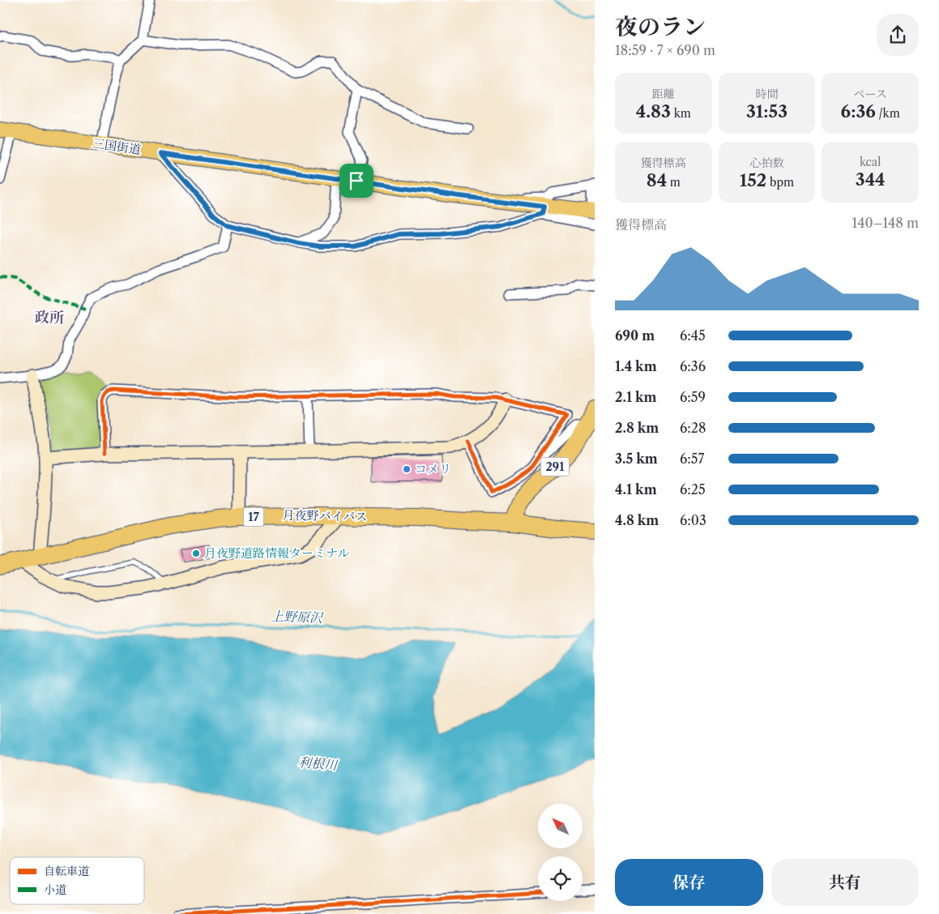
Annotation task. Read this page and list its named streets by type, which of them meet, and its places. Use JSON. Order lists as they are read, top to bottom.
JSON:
{
  "streets": {
    "highway": ["291", "月夜野バイパス", "17"],
    "main road": ["三国街道"]
  },
  "crossings": [
    ["291", "月夜野バイパス"],
    ["291", "17"],
    ["月夜野バイパス", "17"]
  ],
  "districts": ["政所"],
  "water": ["上野原沢", "利根川"],
  "places": ["コメリ", "月夜野道路情報ターミナル"],
  "legend": ["自転車道", "小道"],
  "north": "top left",
  "page": {
    "heading": ["夜のラン", "18:59 · 7 × 690 m"],
    "stats": [
      ["距離", "4.83 km"],
      ["時間", "31:53"],
      ["ペース", "6:36 /km"],
      ["獲得標高", "84 m"],
      ["心拍数", "152 bpm"],
      ["kcal", "344"]
    ],
    "chart": ["獲得標高", "140–148 m"],
    "list": [
      {
        "name": "690 m",
        "note": "6:45"
      },
      {
        "name": "1.4 km",
        "note": "6:36"
      },
      {
        "name": "2.1 km",
        "note": "6:59"
      },
      {
        "name": "2.8 km",
        "note": "6:28"
      },
      {
        "name": "3.5 km",
        "note": "6:57"
      },
      {
        "name": "4.1 km",
        "note": "6:25"
      },
      {
        "name": "4.8 km",
        "note": "6:03"
      }
    ],
    "buttons": ["保存", "共有"]
  }
}
